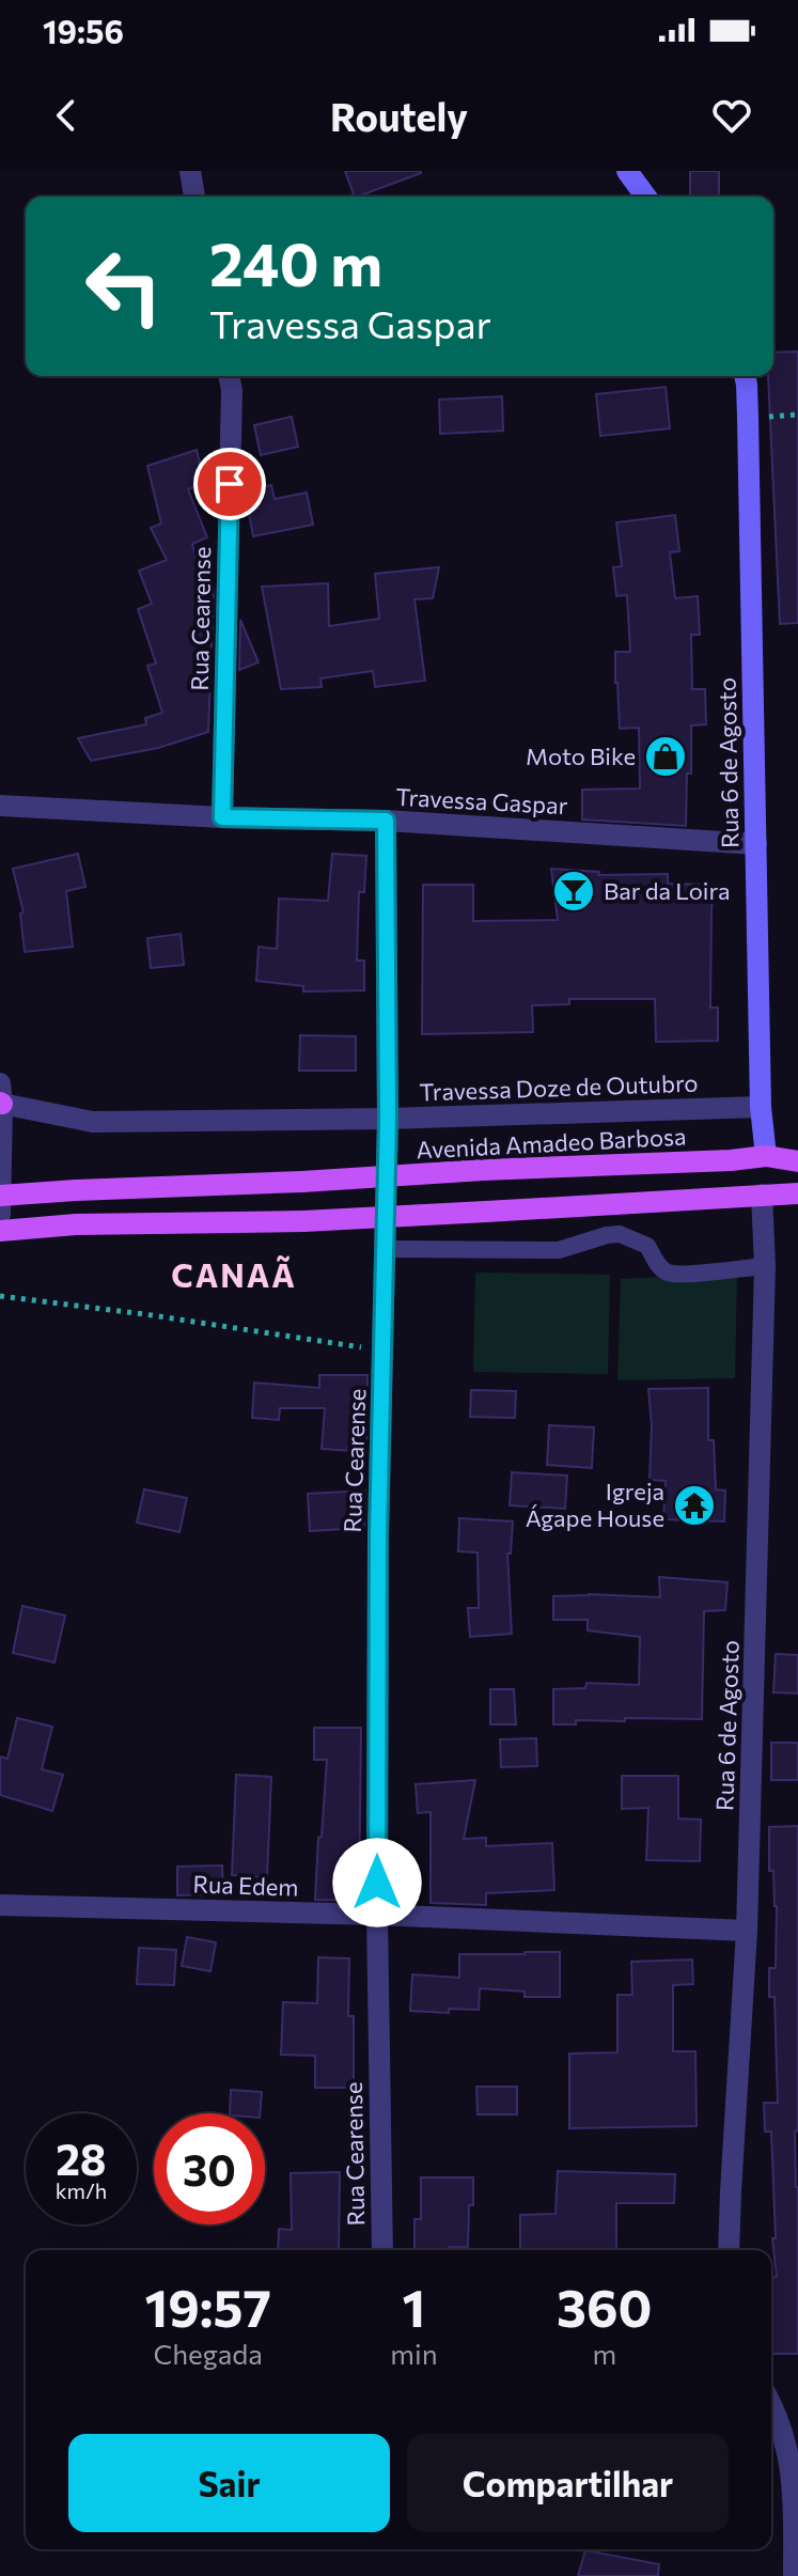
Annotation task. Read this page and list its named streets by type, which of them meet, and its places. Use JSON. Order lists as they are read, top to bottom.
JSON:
{
  "streets": {
    "main road": ["Avenida Amadeo Barbosa"],
    "street": [
      "Rua Cearense",
      "Rua 6 de Agosto",
      "Travessa Gaspar",
      "Travessa Doze de Outubro",
      "Rua Edem"
    ]
  },
  "crossings": [
    ["Rua Cearense", "Travessa Gaspar"],
    ["Rua Cearense", "Travessa Doze de Outubro"],
    ["Rua Cearense", "Rua Edem"],
    ["Rua 6 de Agosto", "Travessa Gaspar"],
    ["Rua 6 de Agosto", "Travessa Doze de Outubro"],
    ["Rua 6 de Agosto", "Avenida Amadeo Barbosa"],
    ["Rua 6 de Agosto", "Rua Edem"]
  ],
  "districts": ["CANAÃ"],
  "places": {
    "shop": ["Moto Bike"],
    "bar": ["Bar da Loira"],
    "temple": ["Igreja Ágape House"]
  },
  "page": {
    "status": "19:56",
    "header": "Routely",
    "turn": ["240 m", "Travessa Gaspar"],
    "speed": "28 km/h",
    "limit": "30",
    "eta": [
      "19:57",
      "Chegada",
      "1",
      "min",
      "360",
      "m"
    ],
    "buttons": ["Sair", "Compartilhar"]
  }
}
